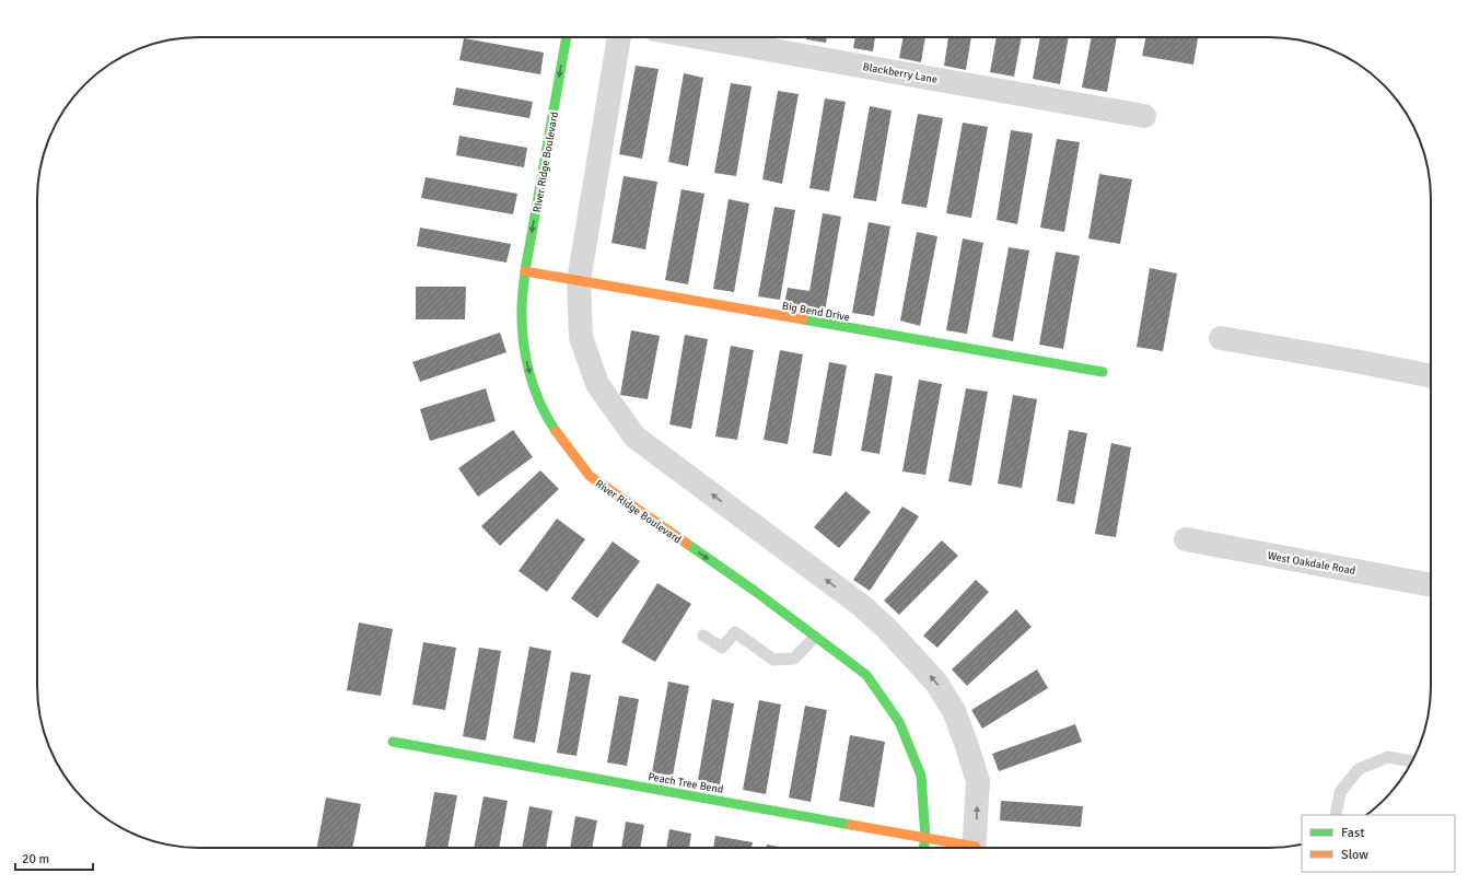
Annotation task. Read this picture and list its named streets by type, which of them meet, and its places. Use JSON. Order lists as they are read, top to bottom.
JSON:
{
  "streets": {
    "street": [
      "Blackberry Lane",
      "River Ridge Boulevard",
      "Big Bend Drive",
      "West Oakdale Road",
      "Peach Tree Bend"
    ]
  },
  "crossings": [
    ["River Ridge Boulevard", "Big Bend Drive"],
    ["River Ridge Boulevard", "Peach Tree Bend"]
  ],
  "legend": ["Fast", "Slow"],
  "scale_bar": "20 m"
}
